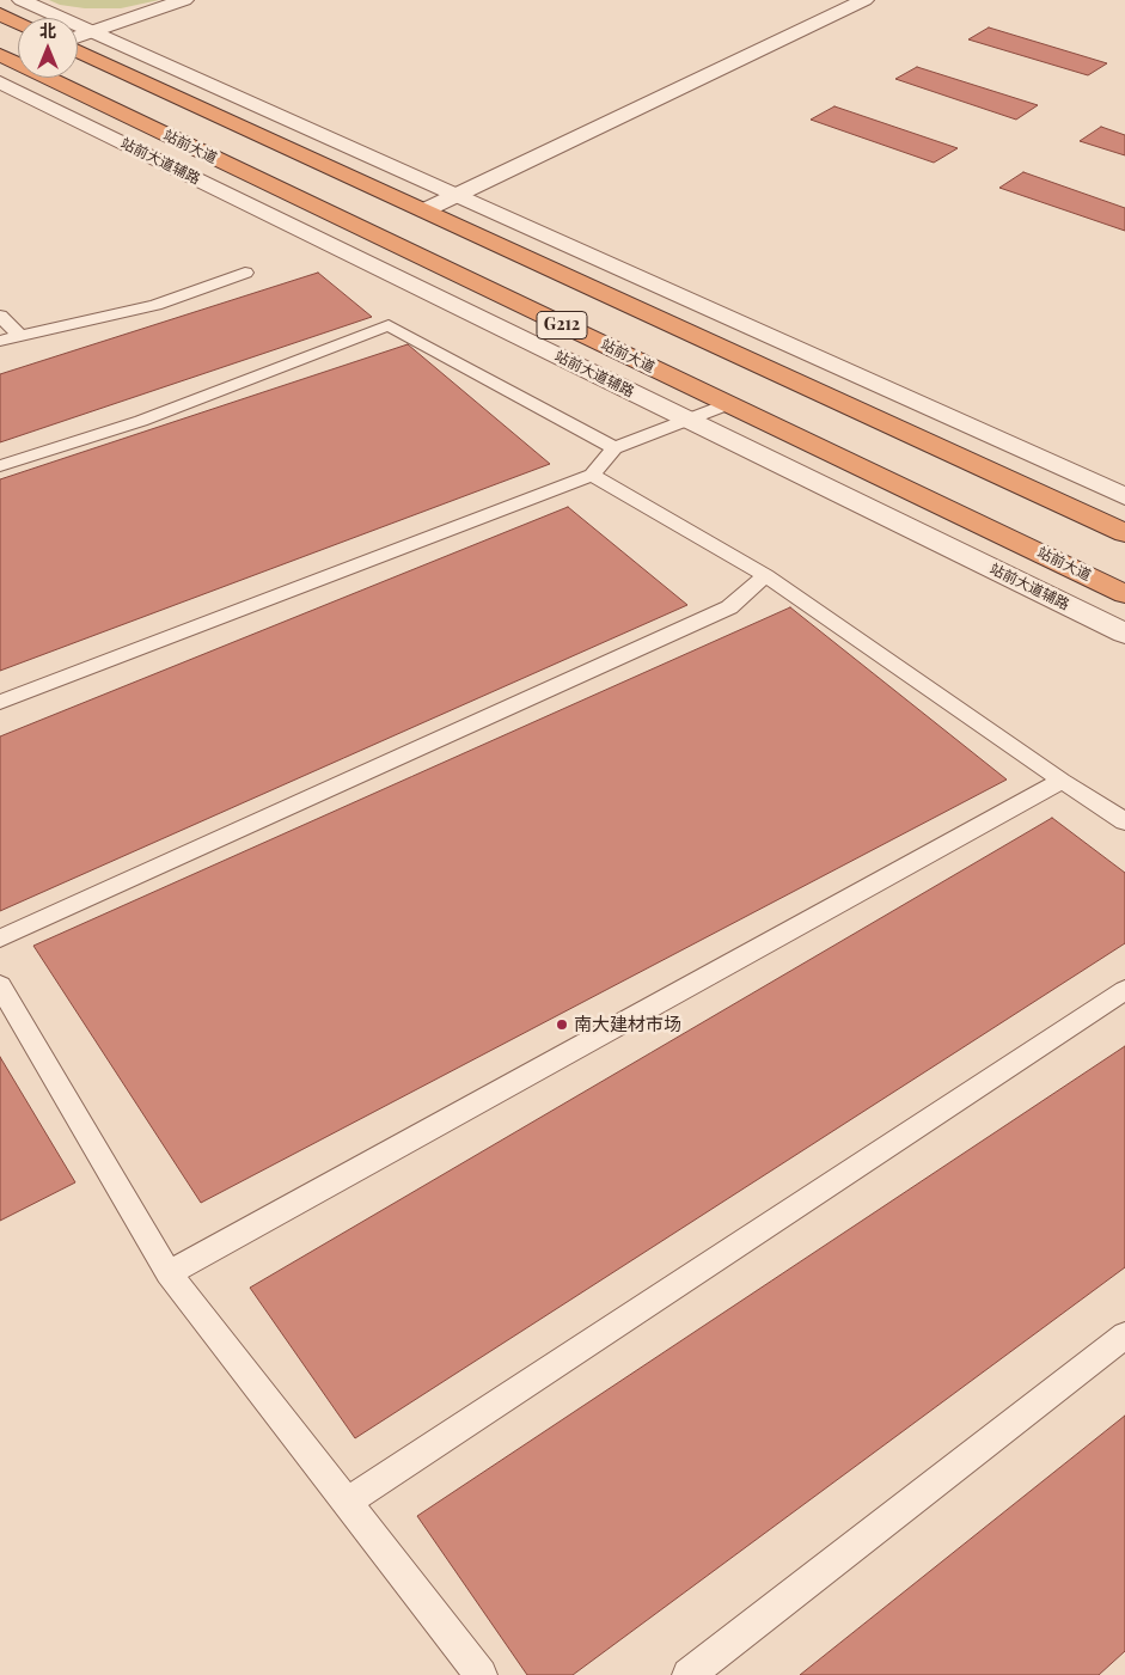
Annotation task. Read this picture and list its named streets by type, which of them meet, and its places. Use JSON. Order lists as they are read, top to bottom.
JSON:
{
  "streets": {
    "highway": ["站前大道", "G212"],
    "street": ["站前大道辅路"]
  },
  "places": ["南大建材市场"],
  "north": "top"
}
